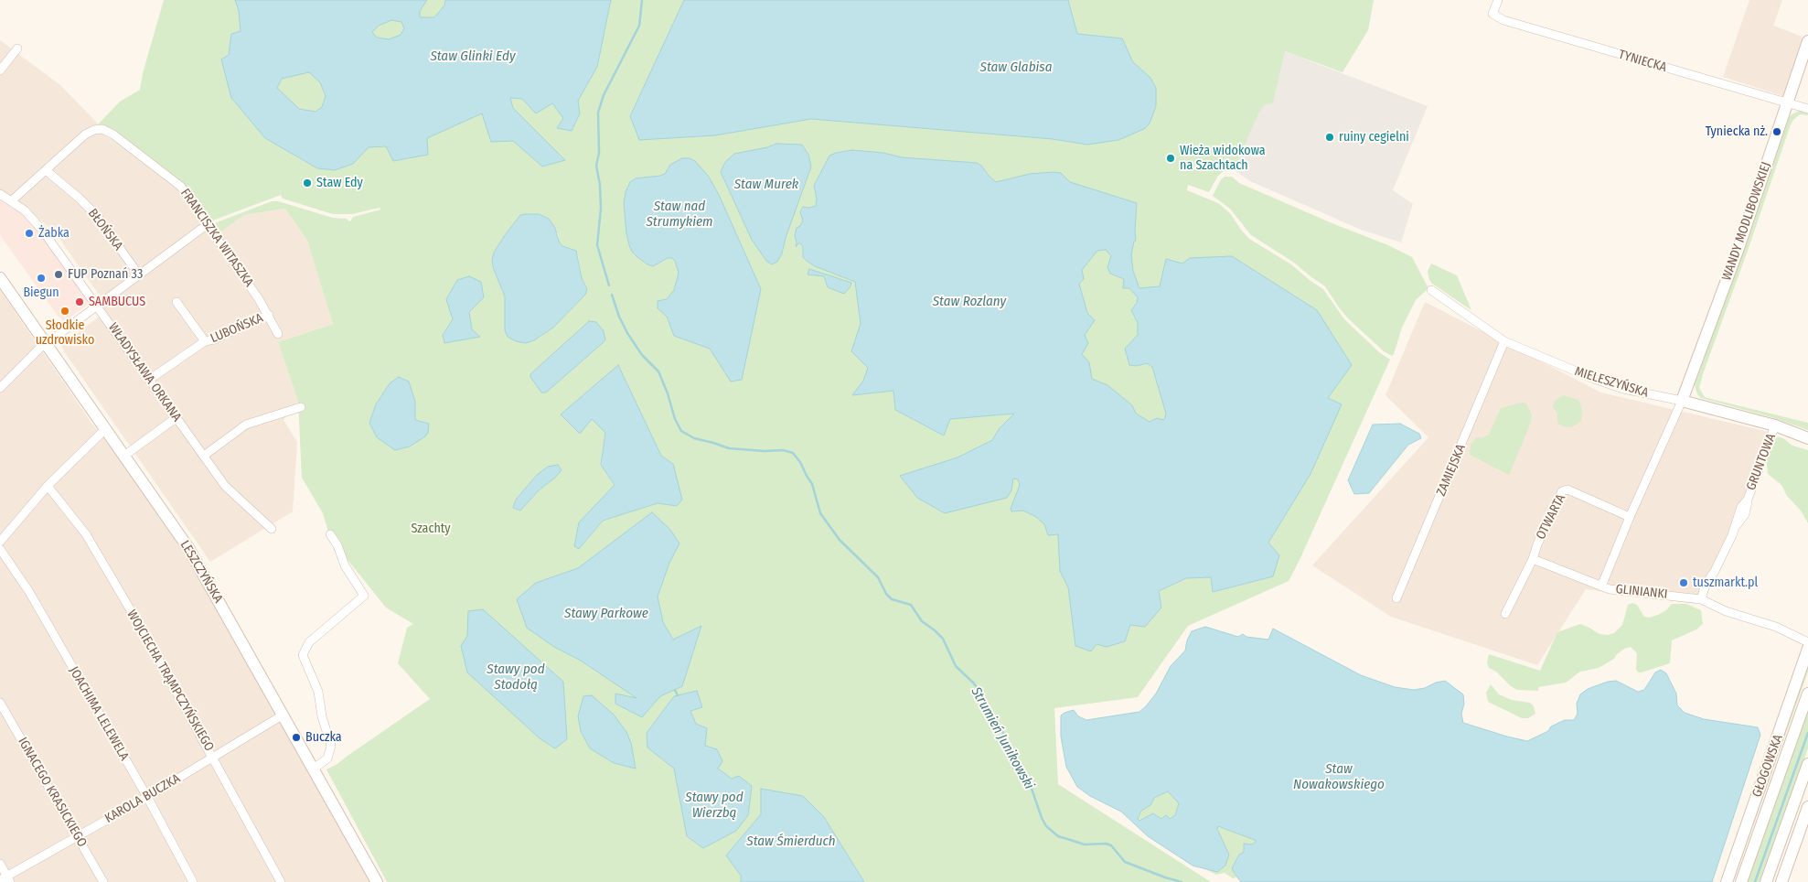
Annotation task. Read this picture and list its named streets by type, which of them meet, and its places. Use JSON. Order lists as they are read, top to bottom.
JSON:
{
  "streets": {
    "street": [
      "TYNIECKA",
      "WANDY MODLIBOWSKIEJ",
      "BŁOŃSKA",
      "FRANCISZKA WITASZKA",
      "LUBOŃSKA",
      "WŁADYSŁAWA ORKANA",
      "MIELESZYŃSKA",
      "GRUNTOWA",
      "ZAMIEJSKA",
      "OTWARTA",
      "LESZCZYŃSKA",
      "GLINIANKI",
      "WOJCIECHA TRĄMPCZYŃSKIEGO",
      "JOACHIMA LELEWELA",
      "GŁOGOWSKA",
      "IGNACEGO KRASICKIEGO",
      "KAROLA BUCZKA"
    ]
  },
  "crossings": [
    ["TYNIECKA", "WANDY MODLIBOWSKIEJ"],
    ["WANDY MODLIBOWSKIEJ", "MIELESZYŃSKA"],
    ["BŁOŃSKA", "FRANCISZKA WITASZKA"],
    ["FRANCISZKA WITASZKA", "LUBOŃSKA"],
    ["FRANCISZKA WITASZKA", "WŁADYSŁAWA ORKANA"],
    ["LUBOŃSKA", "WŁADYSŁAWA ORKANA"],
    ["MIELESZYŃSKA", "GRUNTOWA"],
    ["MIELESZYŃSKA", "ZAMIEJSKA"],
    ["GRUNTOWA", "GLINIANKI"],
    ["OTWARTA", "GLINIANKI"],
    ["LESZCZYŃSKA", "KAROLA BUCZKA"],
    ["WOJCIECHA TRĄMPCZYŃSKIEGO", "KAROLA BUCZKA"],
    ["JOACHIMA LELEWELA", "KAROLA BUCZKA"],
    ["IGNACEGO KRASICKIEGO", "KAROLA BUCZKA"]
  ],
  "water": [
    "Staw Glinki Edy",
    "Staw Glabisa",
    "Staw Murek",
    "Staw nad Strumykiem",
    "Staw Rozlany",
    "Stawy Parkowe",
    "Stawy pod Stodołą",
    "Strumień Junikowski",
    "Staw Nowakowskiego",
    "Stawy pod Wierzbą",
    "Staw Śmierduch"
  ],
  "parks": ["Szachty"],
  "places": [
    "Tyniecka nż.",
    "ruiny cegielni",
    "Wieża widokowa na Szachtach",
    "Staw Edy",
    "Żabka",
    "FUP Poznań 33",
    "Biegun",
    "SAMBUCUS",
    "Słodkie uzdrowisko",
    "tuszmarkt.pl",
    "Buczka"
  ]
}
